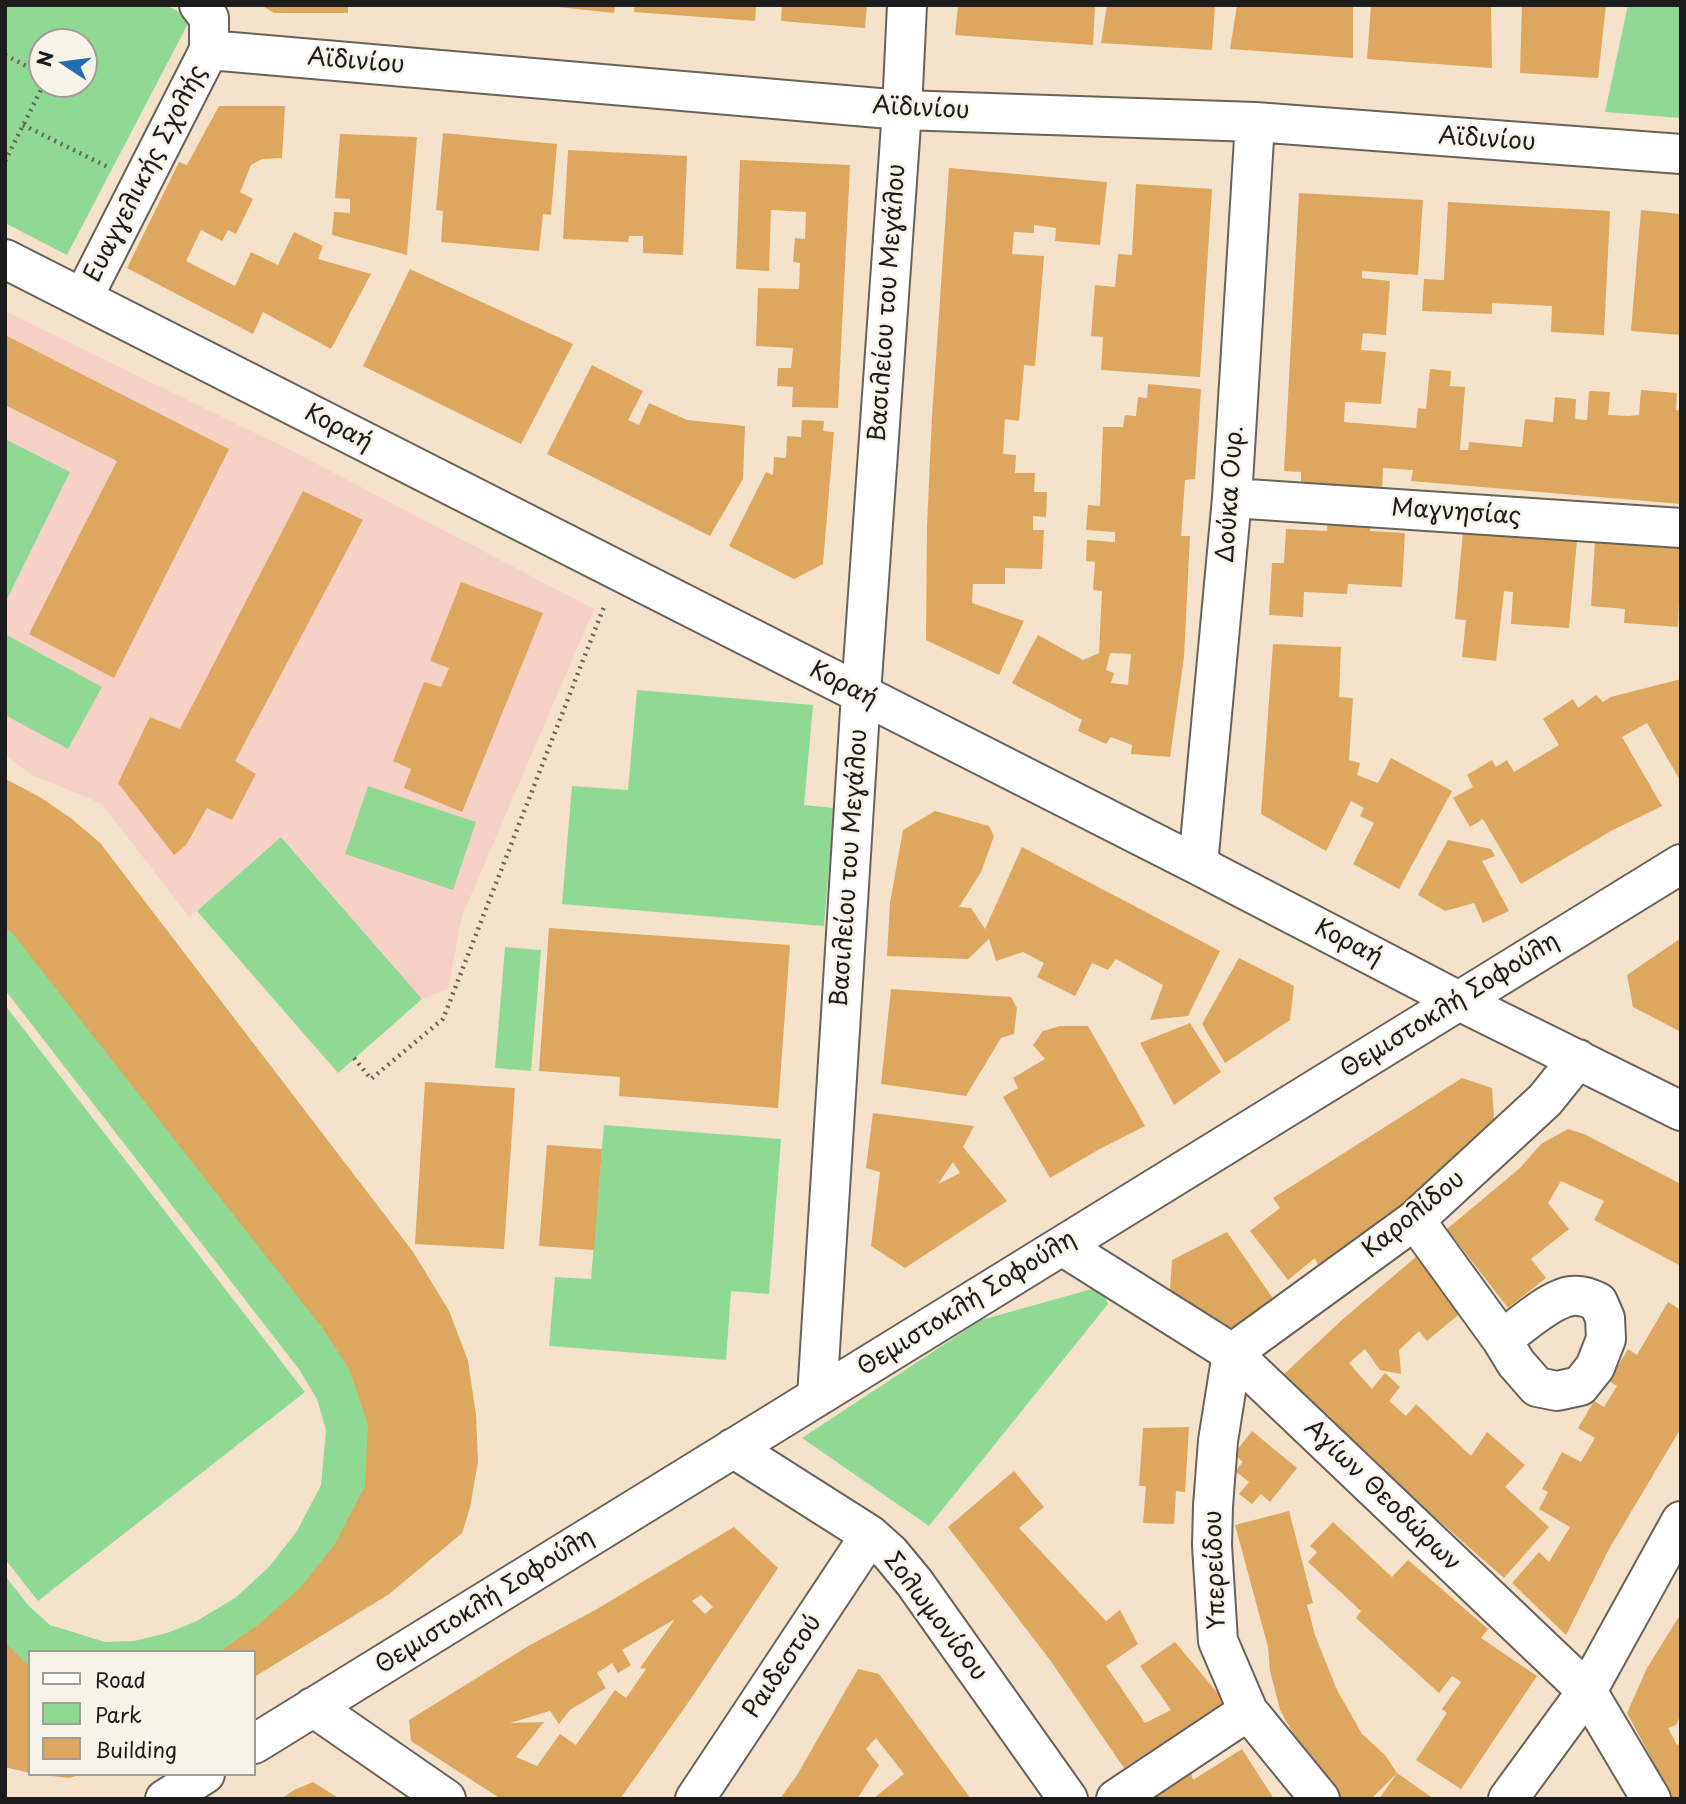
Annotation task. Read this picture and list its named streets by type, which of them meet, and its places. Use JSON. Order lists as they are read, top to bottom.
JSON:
{
  "streets": {
    "street": [
      "Αϊδινίου",
      "Ευαγγελικής Σχολής",
      "Βασιλείου του Μεγάλου",
      "Κοραή",
      "Δούκα Ουρ.",
      "Μαγνησίας",
      "Θεμιστοκλή Σοφούλη",
      "Καρολίδου",
      "Αγίων Θεοδώρων",
      "Υπερείδου",
      "Σολωμονίδου",
      "Ραιδεστού"
    ]
  },
  "crossings": [
    ["Αϊδινίου", "Ευαγγελικής Σχολής"],
    ["Αϊδινίου", "Βασιλείου του Μεγάλου"],
    ["Αϊδινίου", "Δούκα Ουρ."],
    ["Ευαγγελικής Σχολής", "Κοραή"],
    ["Βασιλείου του Μεγάλου", "Κοραή"],
    ["Βασιλείου του Μεγάλου", "Θεμιστοκλή Σοφούλη"],
    ["Κοραή", "Δούκα Ουρ."],
    ["Κοραή", "Θεμιστοκλή Σοφούλη"],
    ["Κοραή", "Καρολίδου"],
    ["Δούκα Ουρ.", "Μαγνησίας"],
    ["Θεμιστοκλή Σοφούλη", "Αγίων Θεοδώρων"],
    ["Θεμιστοκλή Σοφούλη", "Σολωμονίδου"],
    ["Καρολίδου", "Αγίων Θεοδώρων"],
    ["Καρολίδου", "Υπερείδου"],
    ["Αγίων Θεοδώρων", "Υπερείδου"],
    ["Σολωμονίδου", "Ραιδεστού"]
  ],
  "legend": ["Road", "Park", "Building"],
  "north": "left"
}
